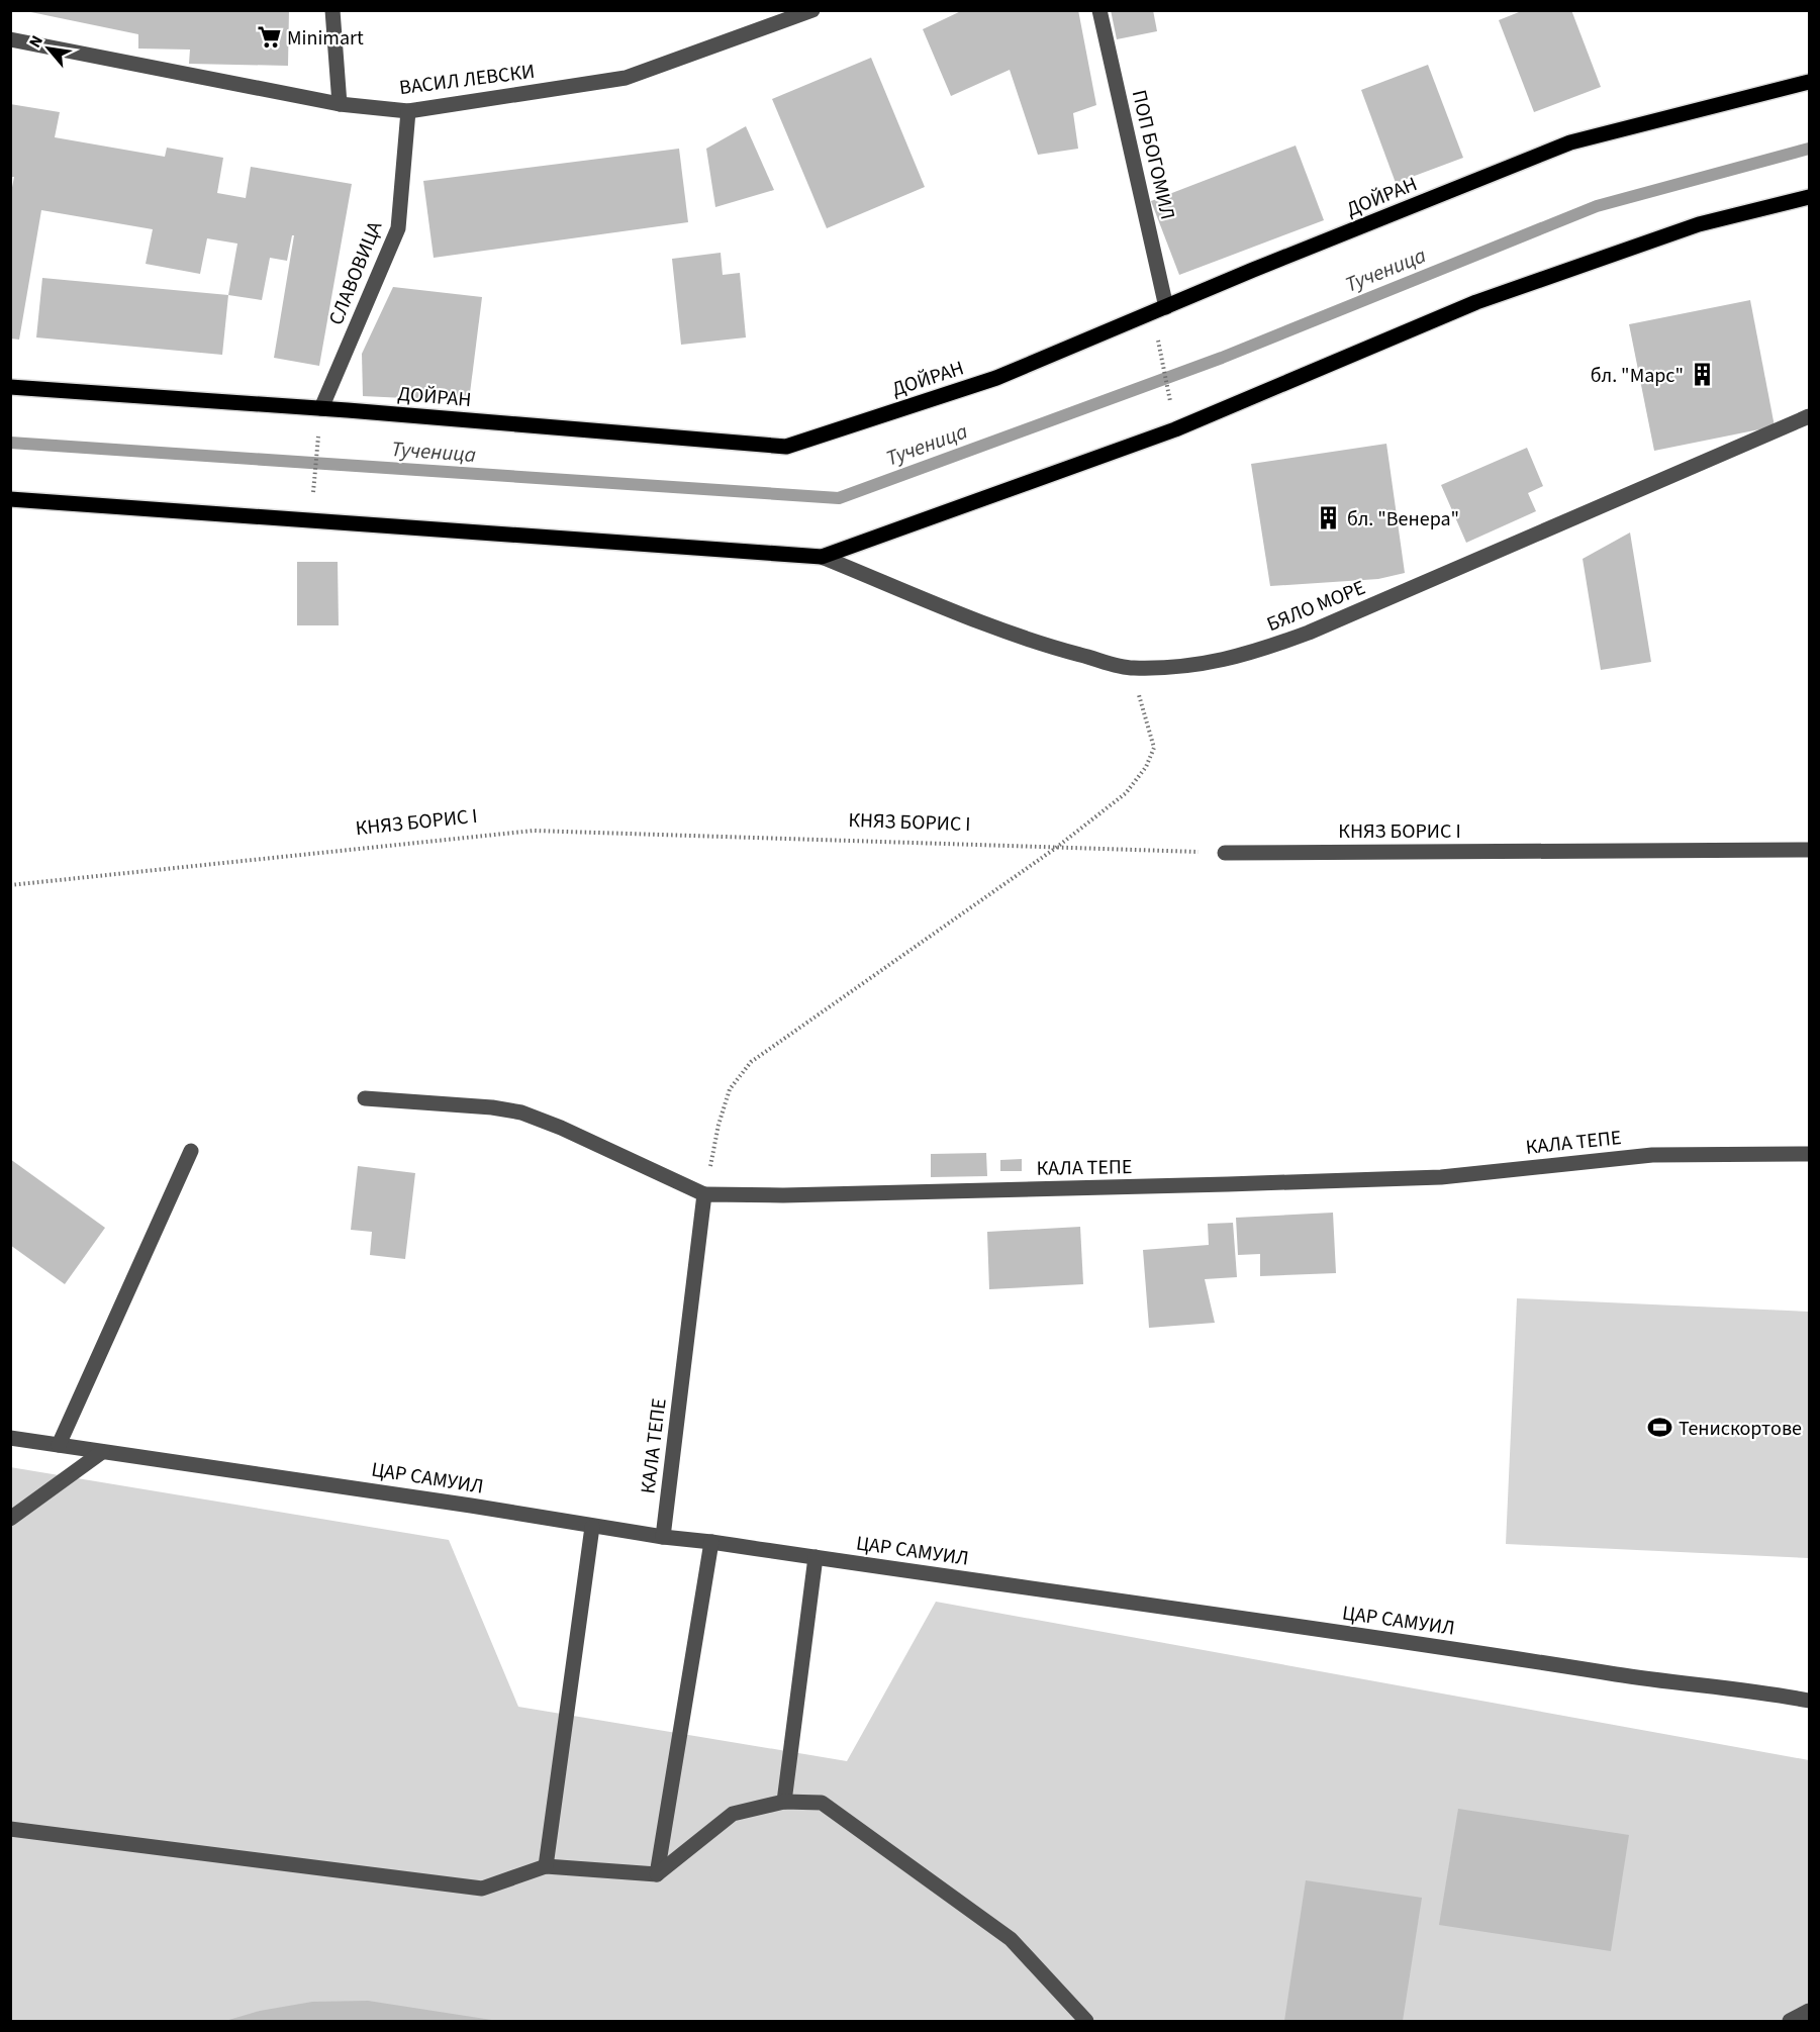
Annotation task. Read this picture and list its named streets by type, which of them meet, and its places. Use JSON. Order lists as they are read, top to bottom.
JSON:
{
  "streets": {
    "main road": ["ДОЙРАН"],
    "street": [
      "ВАСИЛ ЛЕВСКИ",
      "ПОП БОГОМИЛ",
      "СЛАВОВИЦА",
      "БЯЛО МОРЕ",
      "КНЯЗ БОРИС I",
      "КАЛА ТЕПЕ",
      "ЦАР САМУИЛ"
    ]
  },
  "crossings": [
    ["ВАСИЛ ЛЕВСКИ", "СЛАВОВИЦА"],
    ["ПОП БОГОМИЛ", "ДОЙРАН"],
    ["ДОЙРАН", "СЛАВОВИЦА"],
    ["КАЛА ТЕПЕ", "ЦАР САМУИЛ"]
  ],
  "water": ["Тученица"],
  "places": {
    "supermarket": ["Minimart"],
    "building": ["бл. \"Марс\"", "бл. \"Венера\""],
    "sports": ["Тенискортове"]
  },
  "north": "top left"
}
